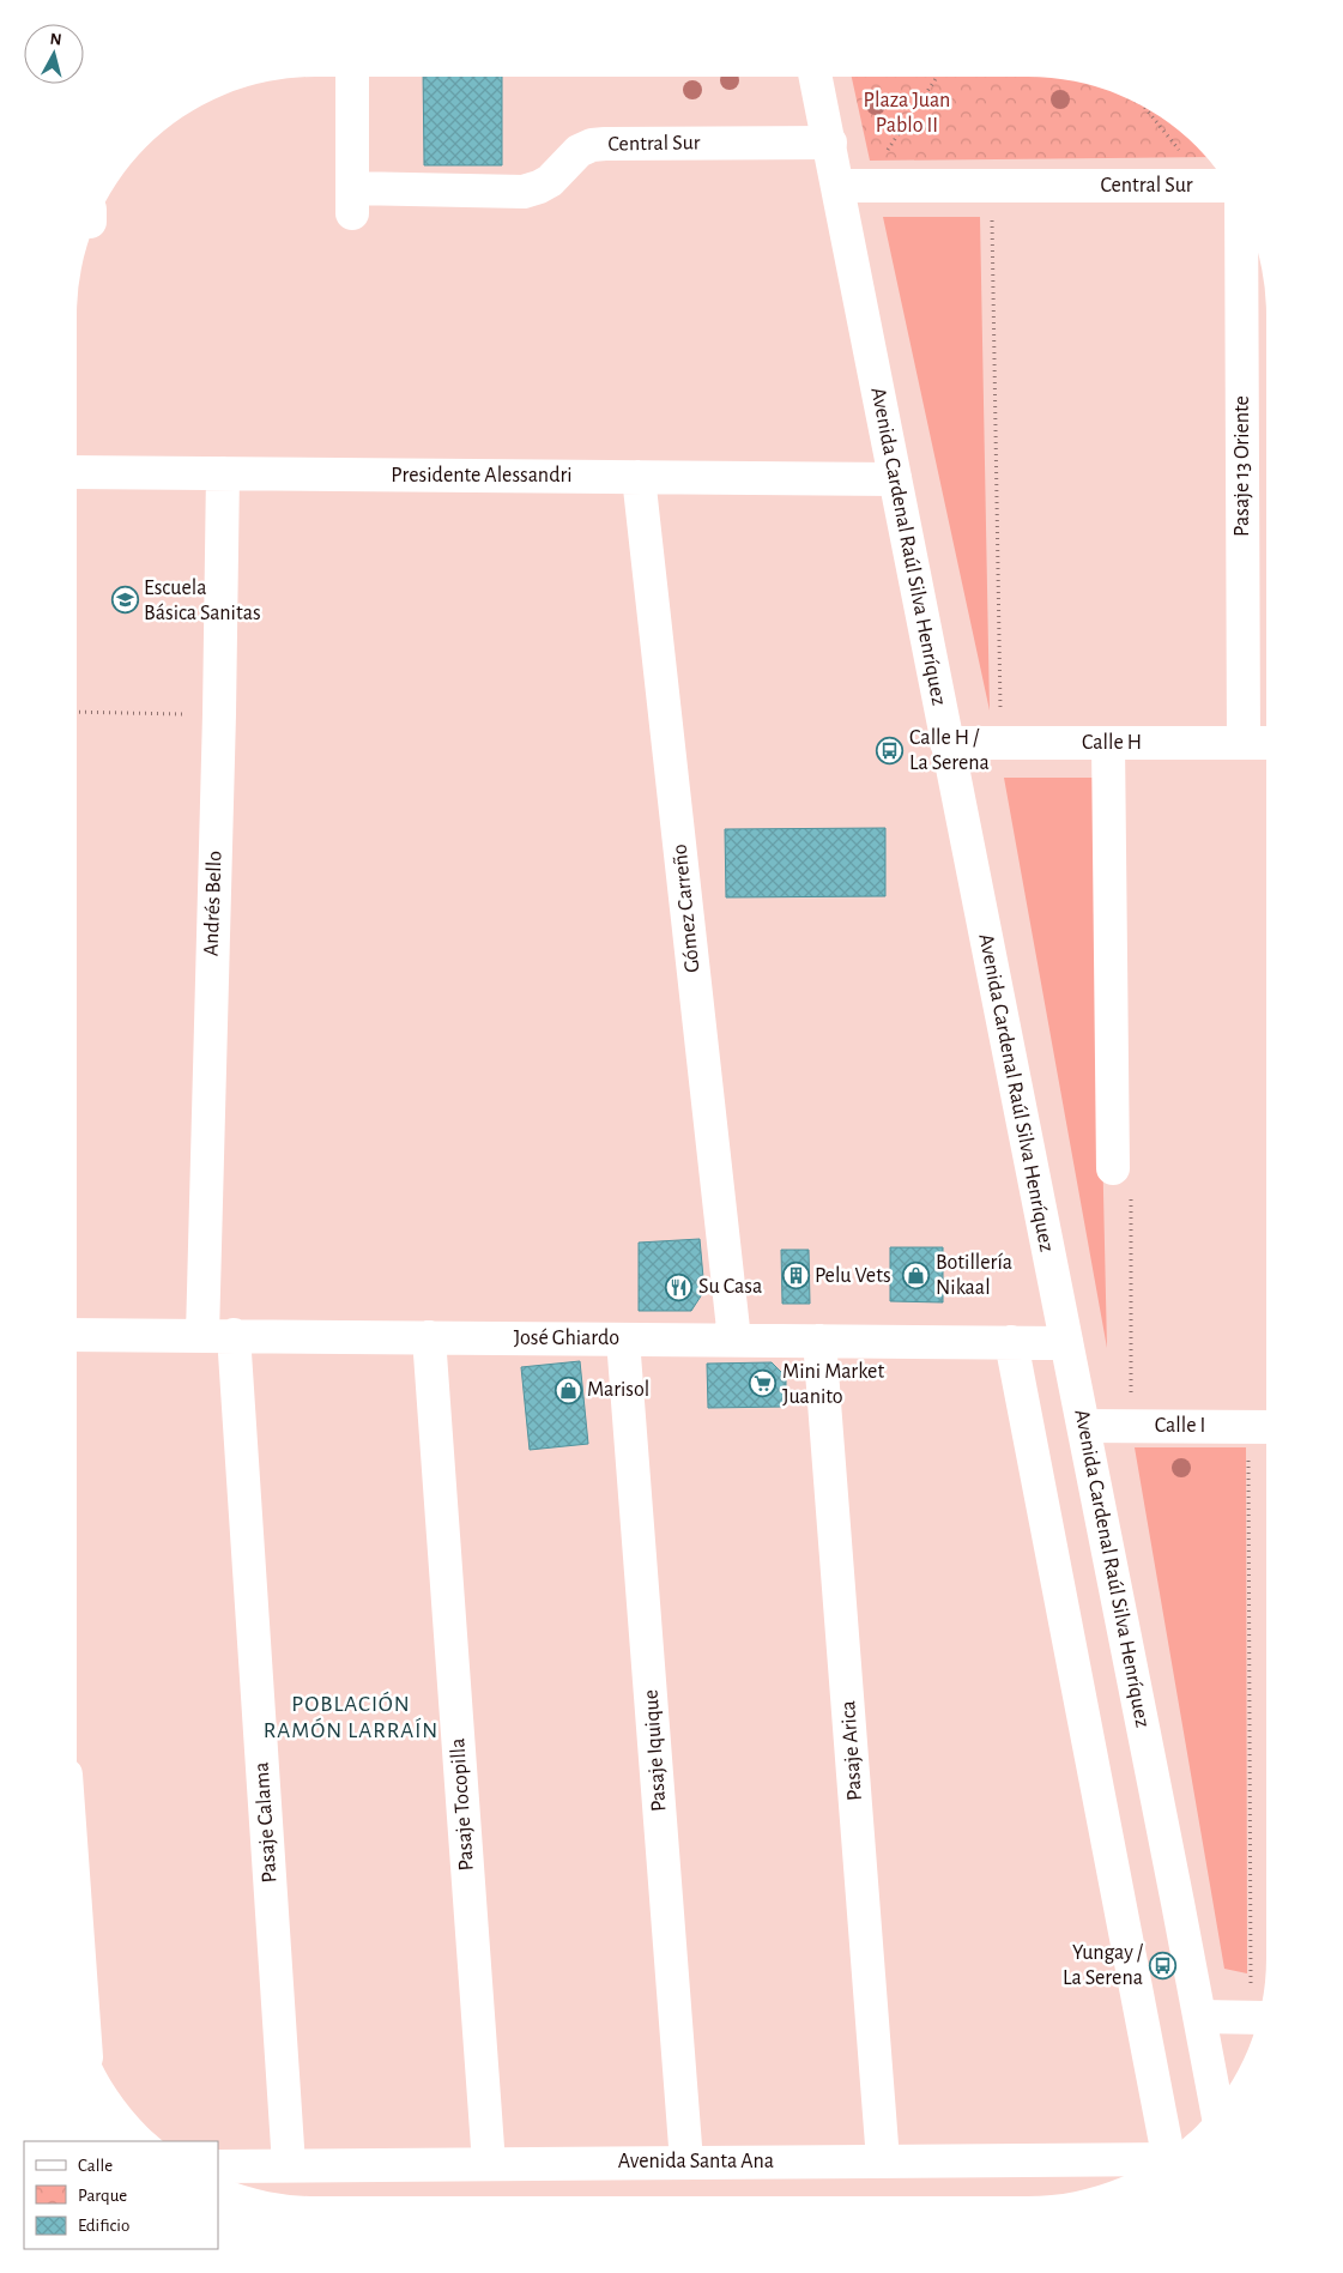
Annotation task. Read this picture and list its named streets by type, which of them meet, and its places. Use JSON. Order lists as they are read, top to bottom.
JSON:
{
  "streets": {
    "street": [
      "Central Sur",
      "Pasaje 13 Oriente",
      "Presidente Alessandri",
      "Avenida Cardenal Raúl Silva Henríquez",
      "Calle H",
      "Andrés Bello",
      "Gómez Carreño",
      "José Ghiardo",
      "Calle I",
      "Pasaje Iquique",
      "Pasaje Arica",
      "Pasaje Tocopilla",
      "Pasaje Calama",
      "Avenida Santa Ana"
    ]
  },
  "crossings": [
    ["Central Sur", "Pasaje 13 Oriente"],
    ["Central Sur", "Avenida Cardenal Raúl Silva Henríquez"],
    ["Pasaje 13 Oriente", "Calle H"],
    ["Presidente Alessandri", "Avenida Cardenal Raúl Silva Henríquez"],
    ["Presidente Alessandri", "Andrés Bello"],
    ["Presidente Alessandri", "Gómez Carreño"],
    ["Avenida Cardenal Raúl Silva Henríquez", "Calle H"],
    ["Avenida Cardenal Raúl Silva Henríquez", "José Ghiardo"],
    ["Avenida Cardenal Raúl Silva Henríquez", "Calle I"],
    ["Andrés Bello", "José Ghiardo"],
    ["Andrés Bello", "Pasaje Calama"],
    ["Gómez Carreño", "José Ghiardo"],
    ["José Ghiardo", "Pasaje Iquique"],
    ["José Ghiardo", "Pasaje Arica"],
    ["José Ghiardo", "Pasaje Tocopilla"],
    ["José Ghiardo", "Pasaje Calama"],
    ["Pasaje Iquique", "Avenida Santa Ana"],
    ["Pasaje Arica", "Avenida Santa Ana"],
    ["Pasaje Tocopilla", "Avenida Santa Ana"],
    ["Pasaje Calama", "Avenida Santa Ana"]
  ],
  "districts": ["POBLACIÓN RAMÓN LARRAÍN"],
  "parks": ["Plaza Juan Pablo II"],
  "places": {
    "school or university": ["Escuela Básica Sanitas"],
    "bus stop": ["Calle H / La Serena", "Yungay / La Serena"],
    "shop": ["Botillería Nikaal", "Marisol"],
    "building": ["Pelu Vets"],
    "restaurant": ["Su Casa"],
    "supermarket": ["Mini Market Juanito"]
  },
  "legend": ["Calle", "Parque", "Edificio"],
  "north": "top"
}
